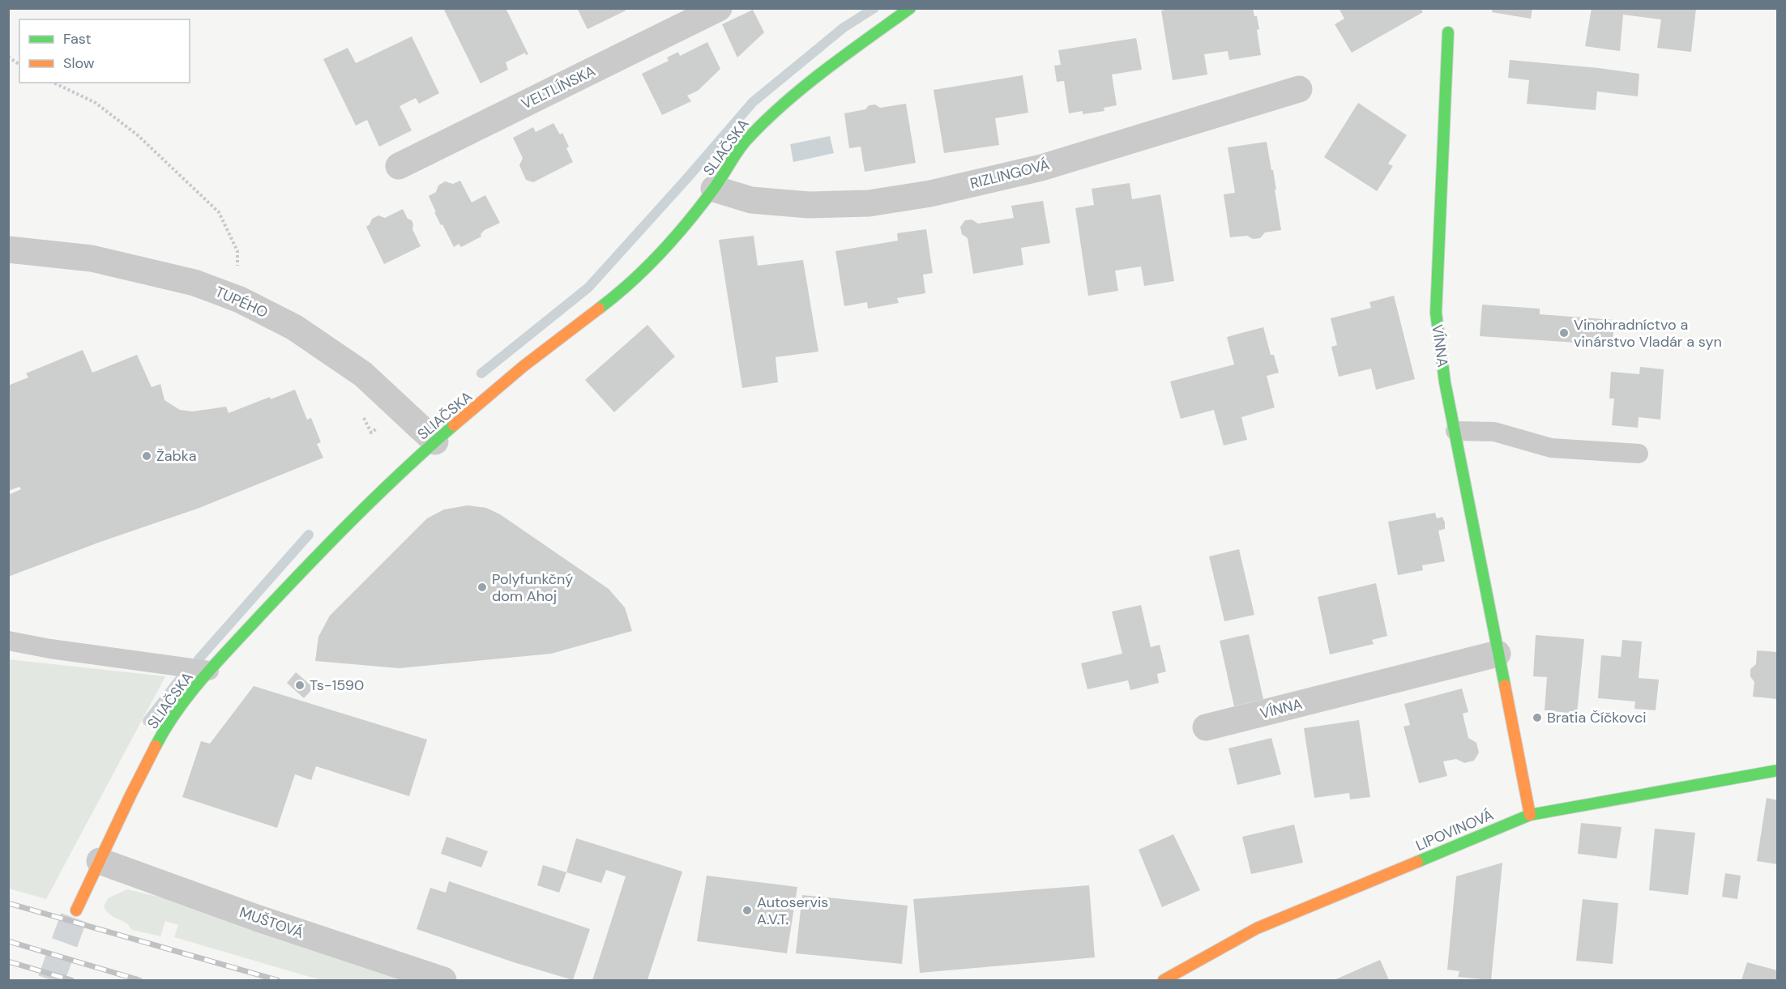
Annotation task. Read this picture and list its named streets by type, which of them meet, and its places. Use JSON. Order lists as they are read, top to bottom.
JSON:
{
  "streets": {
    "street": [
      "VELTLÍNSKA",
      "SLIAČSKA",
      "RIZLINGOVÁ",
      "TUPÉHO",
      "VÍNNA",
      "LIPOVINOVÁ",
      "MUŠTOVÁ"
    ]
  },
  "crossings": [
    ["SLIAČSKA", "RIZLINGOVÁ"],
    ["SLIAČSKA", "TUPÉHO"],
    ["SLIAČSKA", "MUŠTOVÁ"],
    ["VÍNNA", "LIPOVINOVÁ"]
  ],
  "places": [
    "Vinohradníctvo a vinárstvo Vladár a syn",
    "Žabka",
    "Polyfunkčný dom Ahoj",
    "Ts-1590",
    "Bratia Číčkovci",
    "Autoservis A.V.T."
  ],
  "legend": ["Fast", "Slow"]
}
